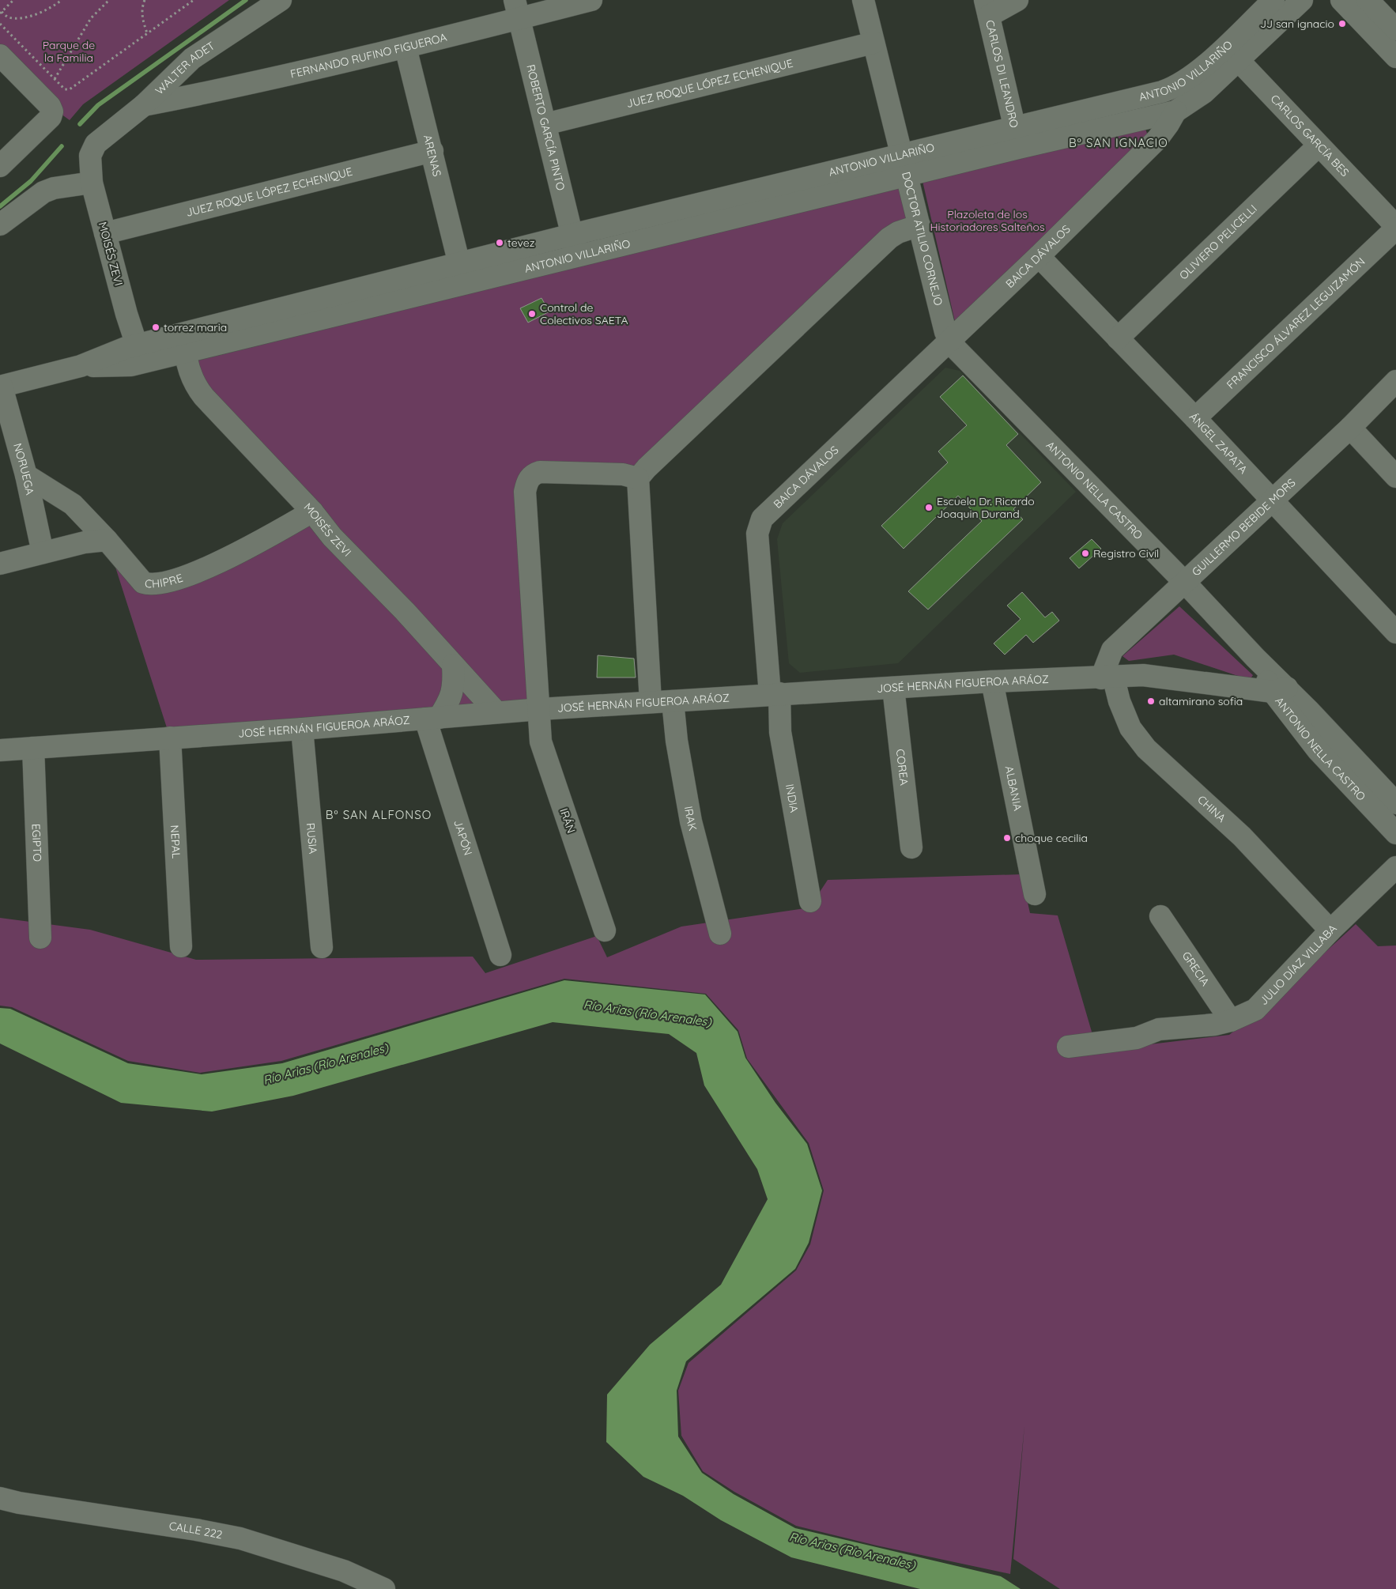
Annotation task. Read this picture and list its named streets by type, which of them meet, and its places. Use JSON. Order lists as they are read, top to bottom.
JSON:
{
  "streets": {
    "street": [
      "FERNANDO RUFINO FIGUEROA",
      "ANTONIO VILLARIÑO",
      "WALTER ADET",
      "CARLOS DI LEANDRO",
      "JUEZ ROQUE LÓPEZ ECHENIQUE",
      "ROBERTO GARCÍA PINTO",
      "CARLOS GARCÍA BES",
      "ARENAS",
      "DOCTOR ATILIO CORNEJO",
      "OLIVIERO PELICELLI",
      "MOISÉS ZEVI",
      "BAICA DÁVALOS",
      "FRANCISCO ÁLVAREZ LEGUIZAMÓN",
      "ÁNGEL ZAPATA",
      "NORUEGA",
      "ANTONIO NELLA CASTRO",
      "GUILLERMO BEBIDE MORS",
      "CHIPRE",
      "JOSÉ HERNÁN FIGUEROA ARÁOZ",
      "COREA",
      "ALBANIA",
      "INDIA",
      "CHINA",
      "IRAK",
      "IRÁN",
      "JAPÓN",
      "RUSIA",
      "NEPAL",
      "EGIPTO",
      "JULIO DÍAZ VILLABA",
      "GRECIA",
      "CALLE 222"
    ]
  },
  "crossings": [
    ["FERNANDO RUFINO FIGUEROA", "WALTER ADET"],
    ["FERNANDO RUFINO FIGUEROA", "ROBERTO GARCÍA PINTO"],
    ["FERNANDO RUFINO FIGUEROA", "ARENAS"],
    ["ANTONIO VILLARIÑO", "CARLOS DI LEANDRO"],
    ["ANTONIO VILLARIÑO", "ROBERTO GARCÍA PINTO"],
    ["ANTONIO VILLARIÑO", "CARLOS GARCÍA BES"],
    ["ANTONIO VILLARIÑO", "ARENAS"],
    ["ANTONIO VILLARIÑO", "DOCTOR ATILIO CORNEJO"],
    ["ANTONIO VILLARIÑO", "BAICA DÁVALOS"],
    ["WALTER ADET", "MOISÉS ZEVI"],
    ["JUEZ ROQUE LÓPEZ ECHENIQUE", "ROBERTO GARCÍA PINTO"],
    ["JUEZ ROQUE LÓPEZ ECHENIQUE", "ARENAS"],
    ["JUEZ ROQUE LÓPEZ ECHENIQUE", "DOCTOR ATILIO CORNEJO"],
    ["JUEZ ROQUE LÓPEZ ECHENIQUE", "MOISÉS ZEVI"],
    ["CARLOS GARCÍA BES", "OLIVIERO PELICELLI"],
    ["CARLOS GARCÍA BES", "BAICA DÁVALOS"],
    ["CARLOS GARCÍA BES", "FRANCISCO ÁLVAREZ LEGUIZAMÓN"],
    ["DOCTOR ATILIO CORNEJO", "BAICA DÁVALOS"],
    ["DOCTOR ATILIO CORNEJO", "ANTONIO NELLA CASTRO"],
    ["OLIVIERO PELICELLI", "ÁNGEL ZAPATA"],
    ["MOISÉS ZEVI", "CHIPRE"],
    ["MOISÉS ZEVI", "JOSÉ HERNÁN FIGUEROA ARÁOZ"],
    ["BAICA DÁVALOS", "ÁNGEL ZAPATA"],
    ["BAICA DÁVALOS", "ANTONIO NELLA CASTRO"],
    ["BAICA DÁVALOS", "INDIA"],
    ["FRANCISCO ÁLVAREZ LEGUIZAMÓN", "ÁNGEL ZAPATA"],
    ["ÁNGEL ZAPATA", "GUILLERMO BEBIDE MORS"],
    ["NORUEGA", "CHIPRE"],
    ["ANTONIO NELLA CASTRO", "GUILLERMO BEBIDE MORS"],
    ["ANTONIO NELLA CASTRO", "JOSÉ HERNÁN FIGUEROA ARÁOZ"],
    ["GUILLERMO BEBIDE MORS", "JOSÉ HERNÁN FIGUEROA ARÁOZ"],
    ["GUILLERMO BEBIDE MORS", "CHINA"],
    ["JOSÉ HERNÁN FIGUEROA ARÁOZ", "COREA"],
    ["JOSÉ HERNÁN FIGUEROA ARÁOZ", "ALBANIA"],
    ["JOSÉ HERNÁN FIGUEROA ARÁOZ", "INDIA"],
    ["JOSÉ HERNÁN FIGUEROA ARÁOZ", "CHINA"],
    ["JOSÉ HERNÁN FIGUEROA ARÁOZ", "IRAK"],
    ["JOSÉ HERNÁN FIGUEROA ARÁOZ", "IRÁN"],
    ["JOSÉ HERNÁN FIGUEROA ARÁOZ", "JAPÓN"],
    ["JOSÉ HERNÁN FIGUEROA ARÁOZ", "RUSIA"],
    ["JOSÉ HERNÁN FIGUEROA ARÁOZ", "NEPAL"],
    ["JOSÉ HERNÁN FIGUEROA ARÁOZ", "EGIPTO"],
    ["CHINA", "JULIO DÍAZ VILLABA"],
    ["JULIO DÍAZ VILLABA", "GRECIA"]
  ],
  "districts": ["B° SAN IGNACIO", "B° SAN ALFONSO"],
  "water": ["Río Arias (Río Arenales)"],
  "parks": ["Parque de la Familia", "Plazoleta de los Historiadores Salteños"],
  "places": [
    "JJ san ignacio",
    "tevez",
    "Control de Colectivos SAETA",
    "torrez maria",
    "Escuela Dr. Ricardo Joaquin Durand",
    "Registro Civíl",
    "altamirano sofia",
    "choque cecilia"
  ]
}
